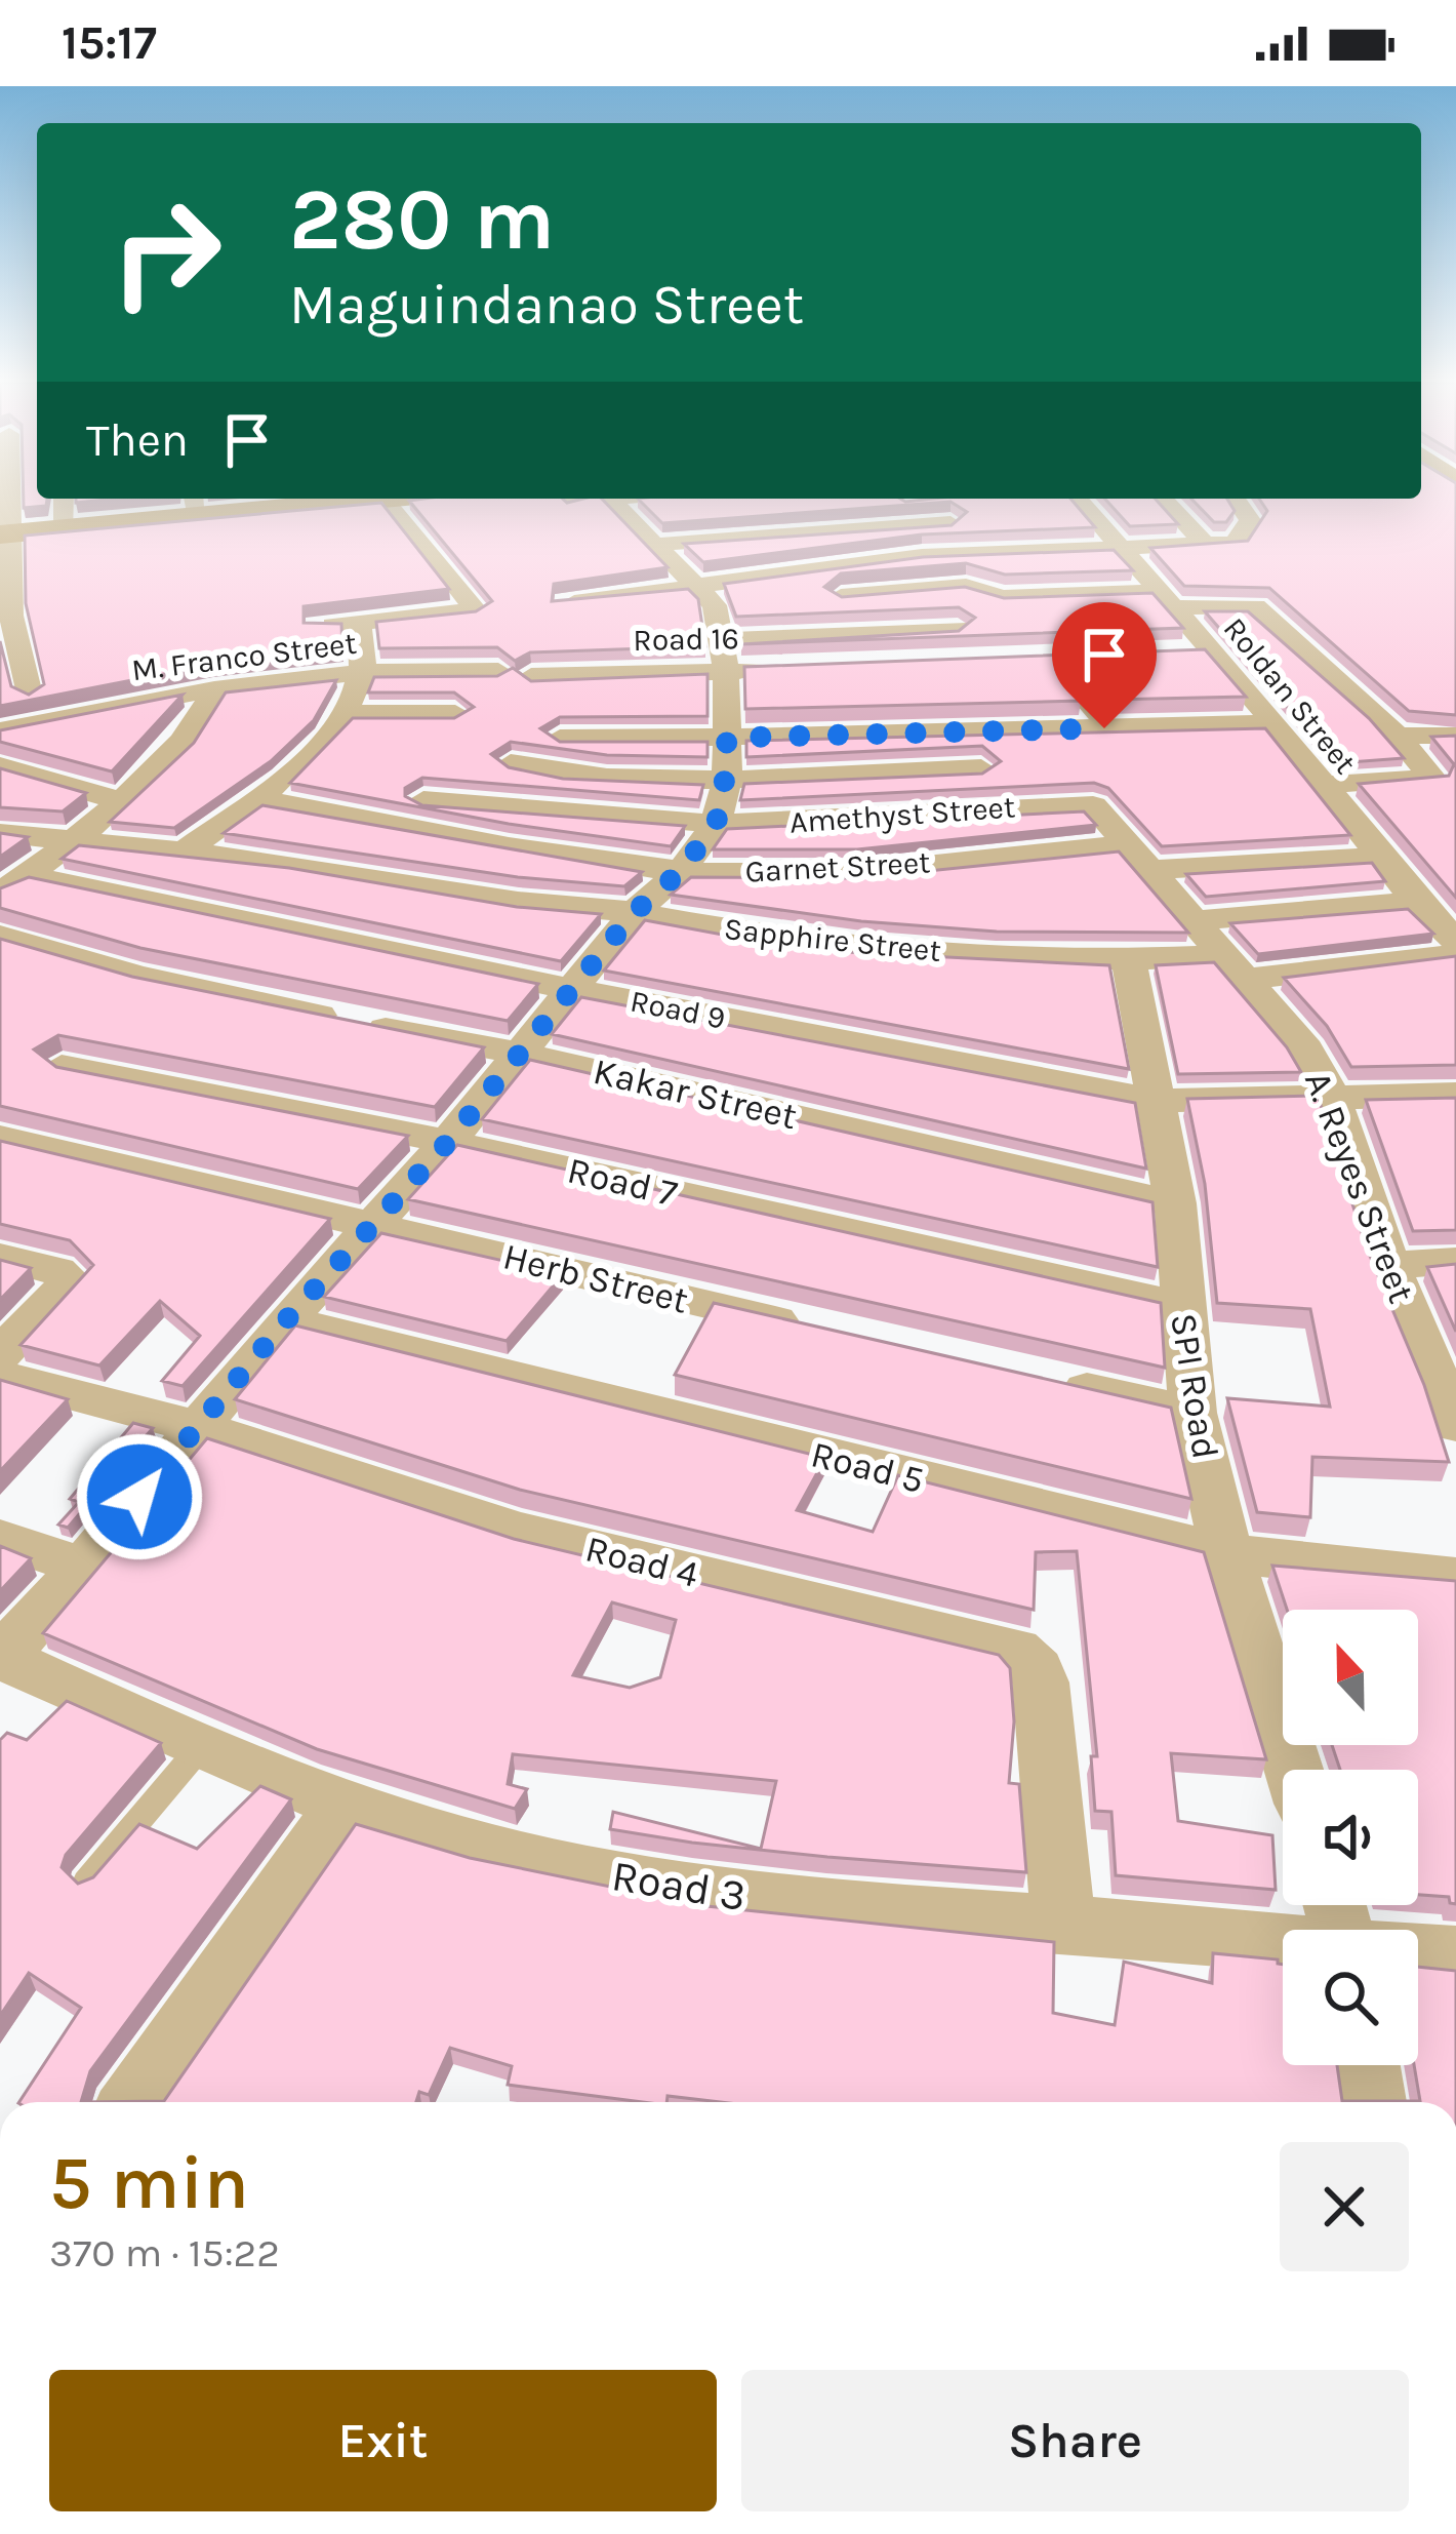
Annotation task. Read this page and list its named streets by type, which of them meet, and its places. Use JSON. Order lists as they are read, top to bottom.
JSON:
{
  "streets": {
    "street": [
      "Road 16",
      "M. Franco Street",
      "Roldan Street",
      "Amethyst Street",
      "Garnet Street",
      "Sapphire Street",
      "Road 9",
      "Kakar Street",
      "Road 7",
      "A. Reyes Street",
      "Herb Street",
      "SPI Road",
      "Road 5",
      "Road 4",
      "Road 3"
    ]
  },
  "crossings": [
    ["Roldan Street", "Garnet Street"],
    ["Amethyst Street", "A. Reyes Street"],
    ["Garnet Street", "A. Reyes Street"],
    ["Sapphire Street", "A. Reyes Street"],
    ["Sapphire Street", "SPI Road"],
    ["Road 9", "A. Reyes Street"],
    ["Road 9", "SPI Road"],
    ["Kakar Street", "SPI Road"],
    ["Road 7", "SPI Road"],
    ["SPI Road", "Road 5"],
    ["Road 4", "Road 3"]
  ],
  "north": "top",
  "page": {
    "status": "15:17",
    "turn": ["280 m", "Maguindanao Street"],
    "then": "Then",
    "heading": ["5 min", "370 m · 15:22"],
    "buttons": ["Exit", "Share"]
  }
}
